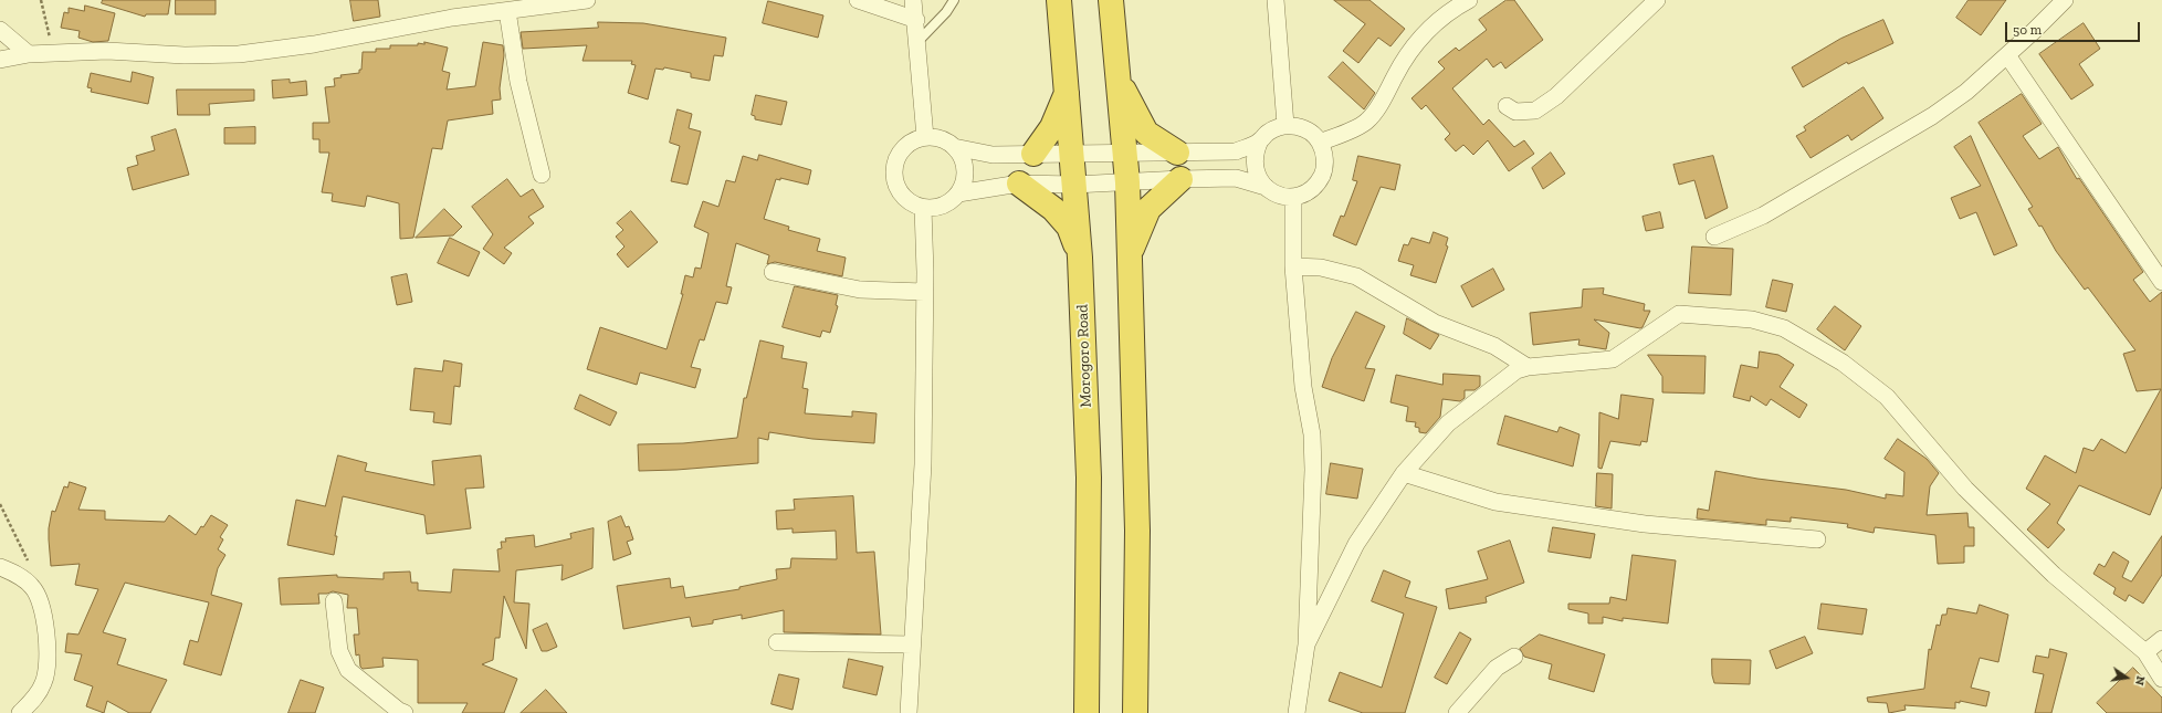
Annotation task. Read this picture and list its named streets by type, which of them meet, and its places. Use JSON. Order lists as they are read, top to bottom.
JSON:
{
  "streets": {
    "highway": ["Morogoro Road"]
  },
  "scale_bar": "50 m",
  "north": "right"
}
